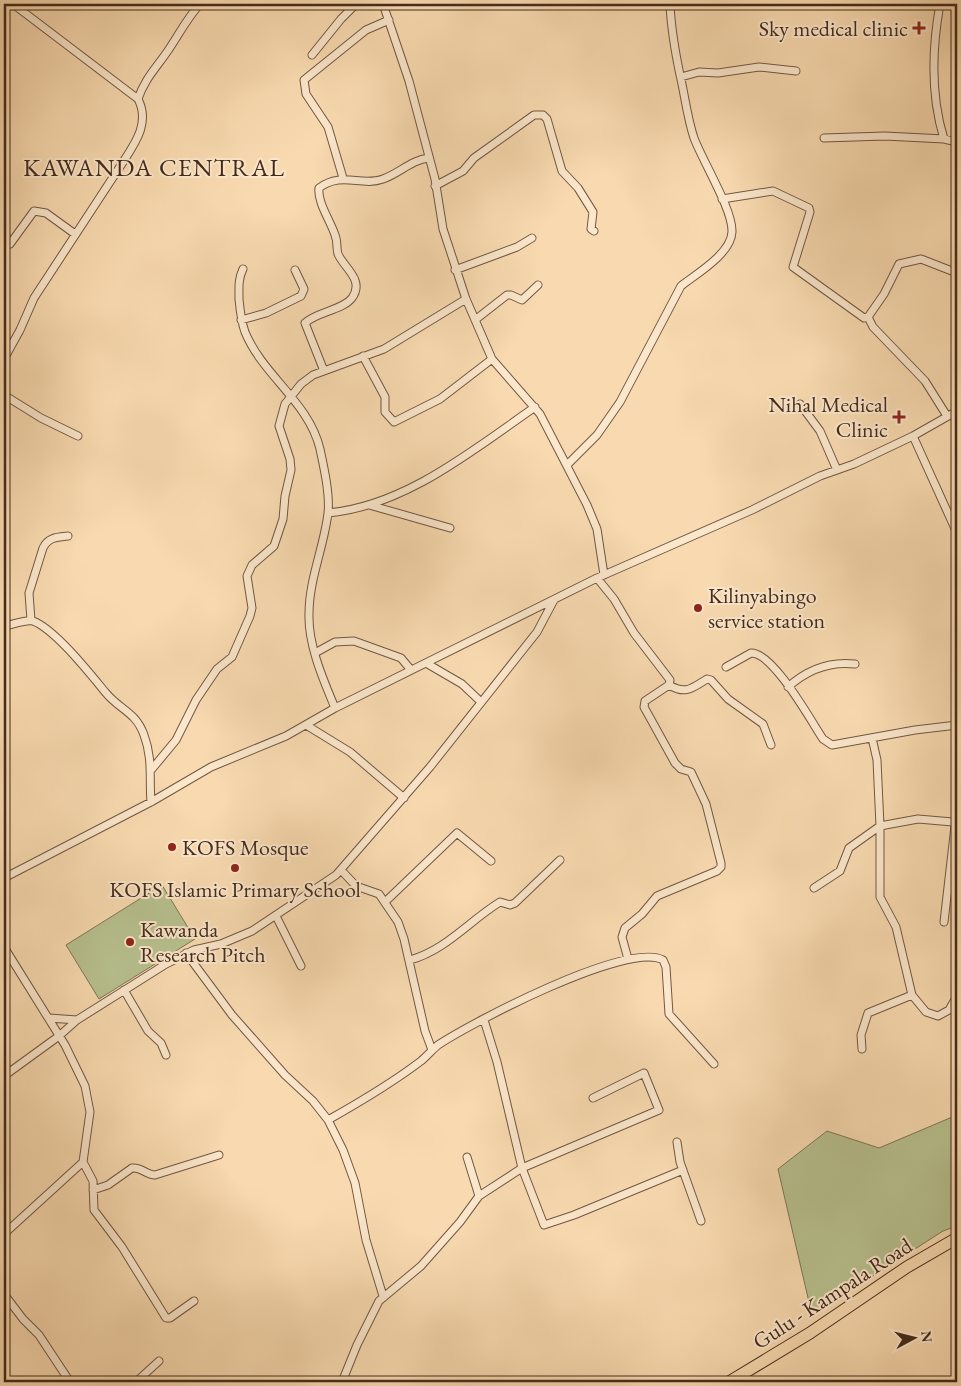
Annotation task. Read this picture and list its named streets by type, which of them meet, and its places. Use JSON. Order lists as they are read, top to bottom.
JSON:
{
  "streets": {
    "main road": ["Gulu - Kampala Road"]
  },
  "districts": ["KAWANDA CENTRAL"],
  "places": {
    "health": ["Sky medical clinic", "Nihal Medical Clinic"],
    "other": [
      "Kilinyabingo service station",
      "KOFS Mosque",
      "KOFS Islamic Primary School",
      "Kawanda Research Pitch"
    ]
  },
  "north": "right"
}
